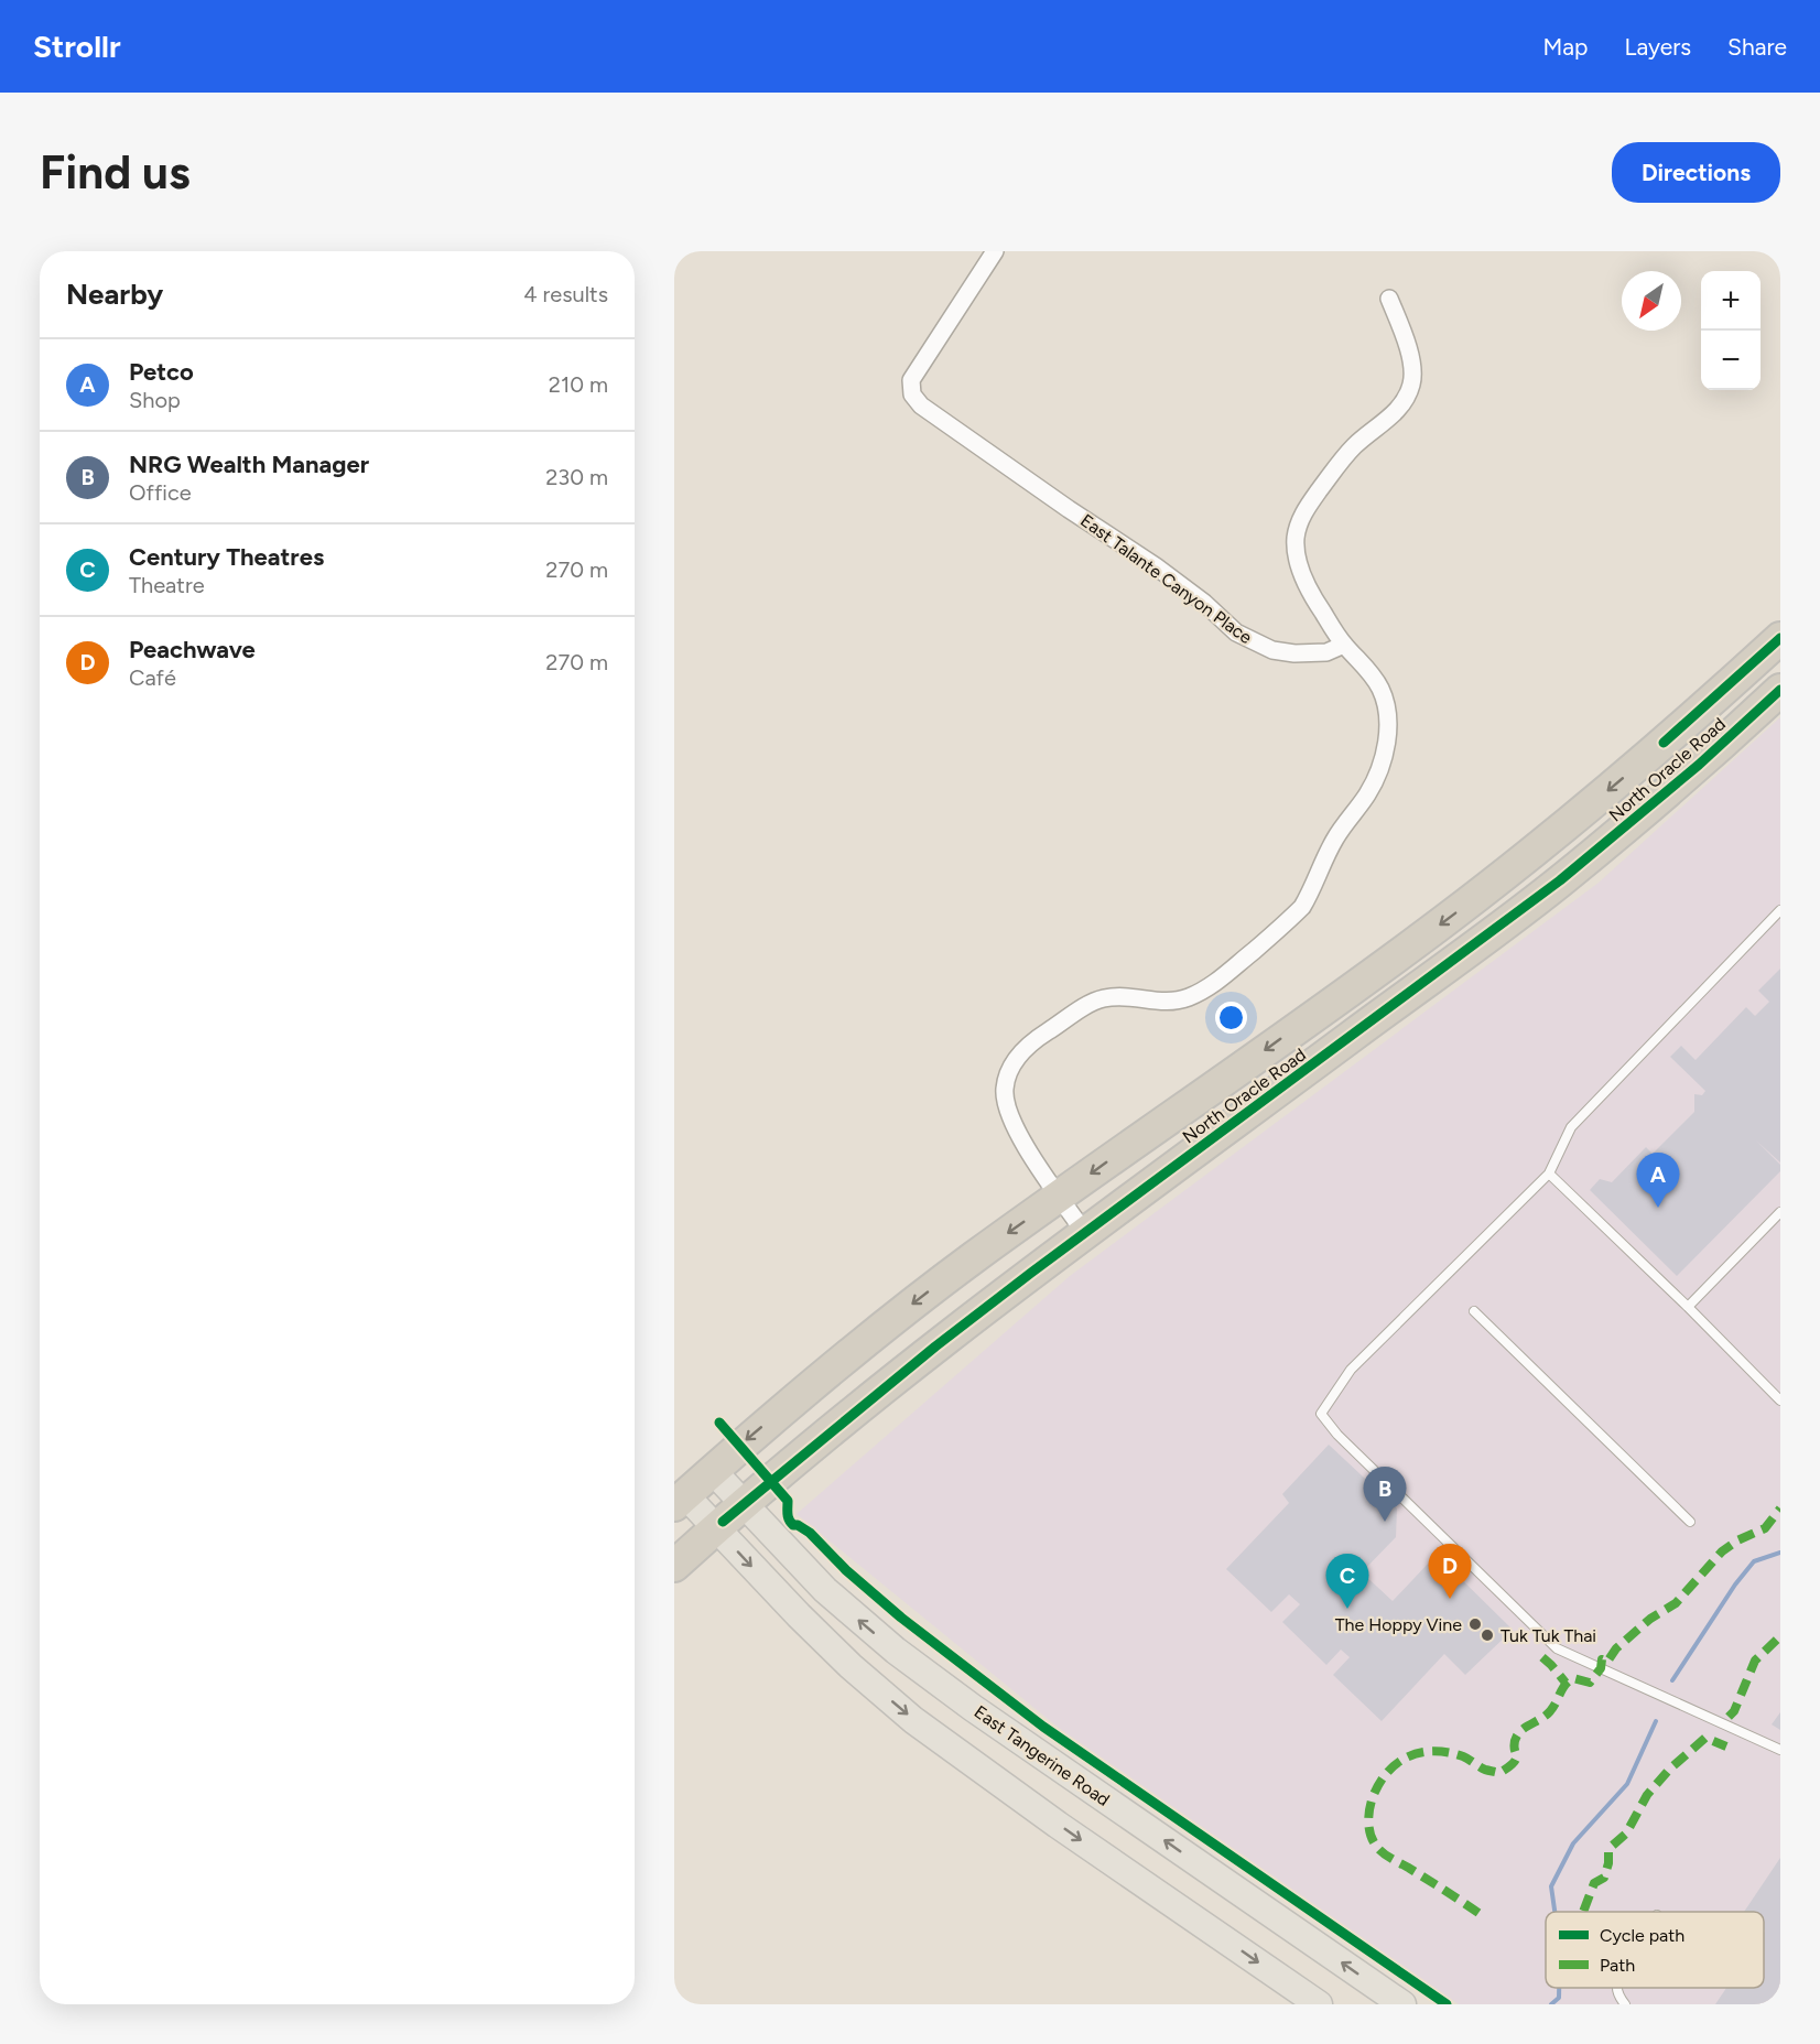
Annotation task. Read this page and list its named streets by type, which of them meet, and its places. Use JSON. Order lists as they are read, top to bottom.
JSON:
{
  "streets": {
    "highway": ["North Oracle Road"],
    "main road": ["East Tangerine Road"],
    "street": ["East Talante Canyon Place"]
  },
  "crossings": [
    ["North Oracle Road", "East Tangerine Road"]
  ],
  "places": ["The Hoppy Vine", "Tuk Tuk Thai"],
  "legend": ["Cycle path", "Path"],
  "north": "bottom left",
  "page": {
    "header": "Strollr",
    "nav": ["Map", "Layers", "Share"],
    "buttons": "Directions",
    "title": "Find us",
    "heading": ["Nearby", "4 results"],
    "map_buttons": ["+", "−"],
    "list": [
      {
        "mark": "A",
        "name": "Petco",
        "note": "Shop",
        "value": "210 m"
      },
      {
        "mark": "B",
        "name": "NRG Wealth Manager",
        "note": "Office",
        "value": "230 m"
      },
      {
        "mark": "C",
        "name": "Century Theatres",
        "note": "Theatre",
        "value": "270 m"
      },
      {
        "mark": "D",
        "name": "Peachwave",
        "note": "Café",
        "value": "270 m"
      }
    ],
    "pins": [
      "A",
      "B",
      "D",
      "C"
    ]
  }
}
